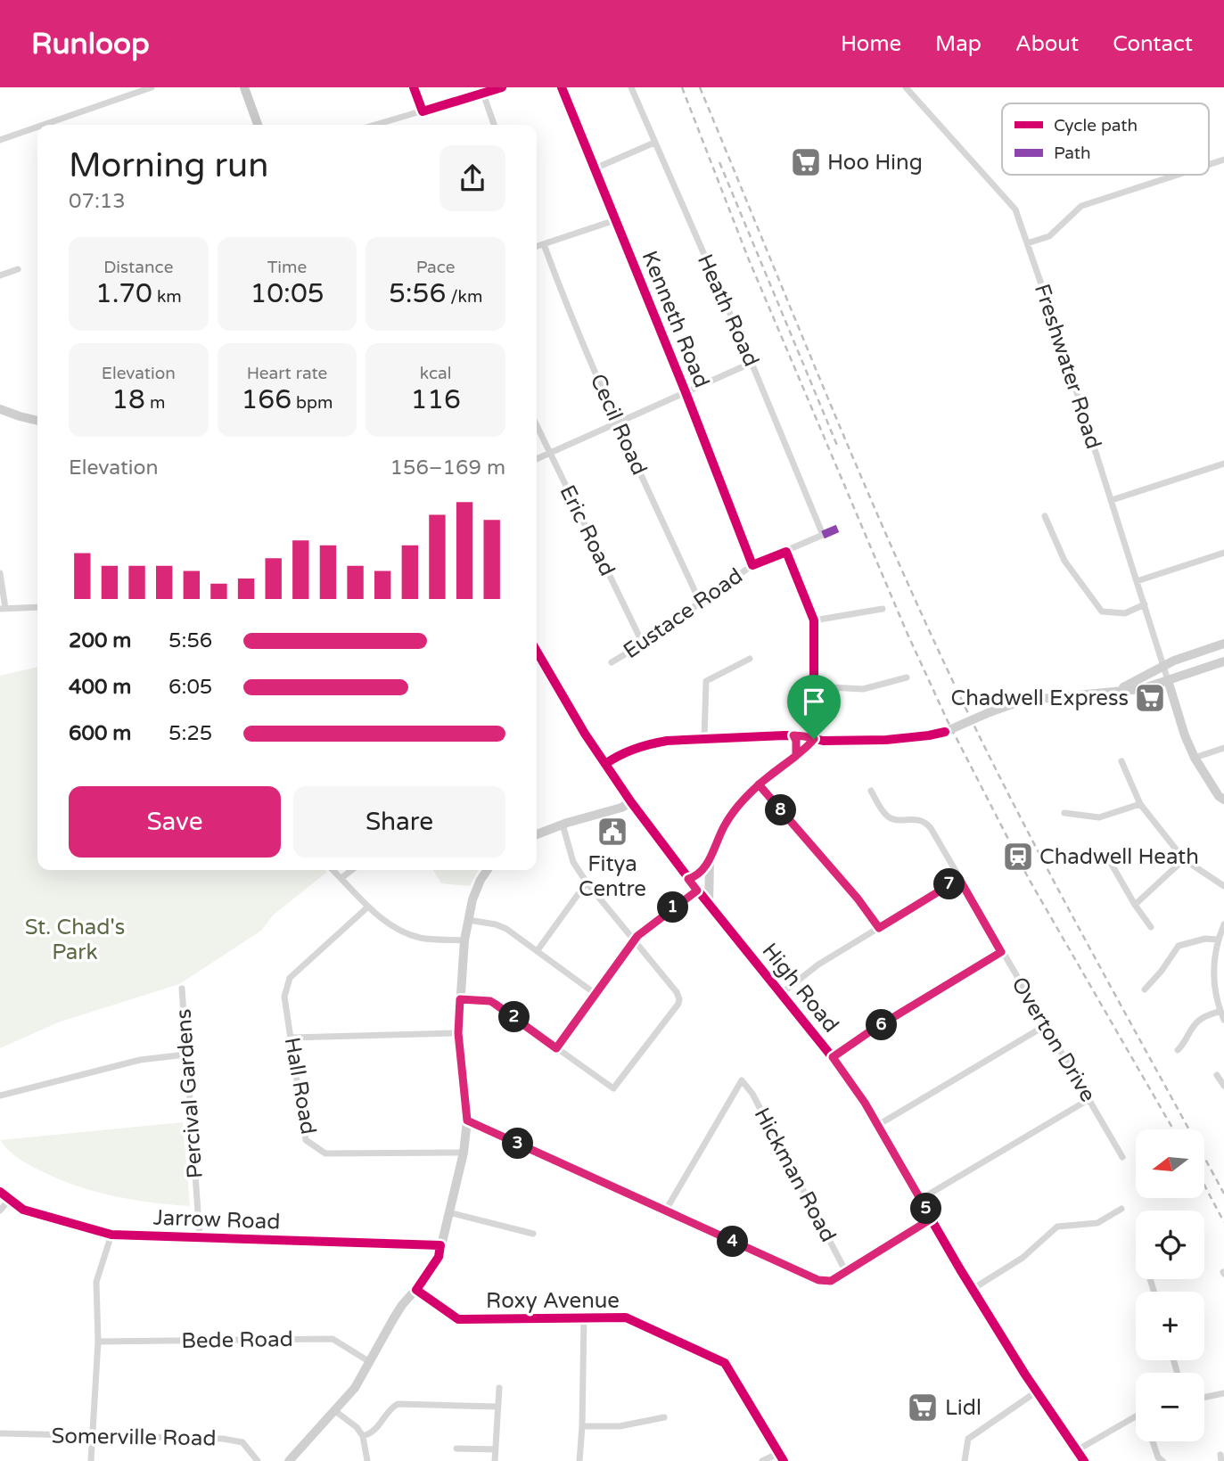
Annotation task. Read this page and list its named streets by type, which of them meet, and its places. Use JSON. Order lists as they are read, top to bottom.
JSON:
{
  "streets": {
    "main road": ["High Road"],
    "street": [
      "Heath Road",
      "Kenneth Road",
      "Freshwater Road",
      "Cecil Road",
      "Eric Road",
      "Eustace Road",
      "Overton Drive",
      "Hall Road",
      "Percival Gardens",
      "Hickman Road",
      "Jarrow Road",
      "Roxy Avenue",
      "Bede Road",
      "Somerville Road"
    ]
  },
  "crossings": [
    ["Heath Road", "Eustace Road"],
    ["Kenneth Road", "Eustace Road"],
    ["Cecil Road", "Eustace Road"],
    ["Eric Road", "Eustace Road"],
    ["Percival Gardens", "Jarrow Road"]
  ],
  "parks": ["St. Chad's Park"],
  "places": {
    "supermarket": ["Hoo Hing", "Chadwell Express", "Lidl"],
    "public building": ["Fitya Centre"],
    "station": ["Chadwell Heath"]
  },
  "legend": ["Cycle path", "Path"],
  "north": "left",
  "page": {
    "header": "Runloop",
    "nav": [
      "Home",
      "Map",
      "About",
      "Contact"
    ],
    "heading": ["Morning run", "07:13"],
    "stats": [
      ["Distance", "1.70 km"],
      ["Time", "10:05"],
      ["Pace", "5:56 /km"],
      ["Elevation", "18 m"],
      ["Heart rate", "166 bpm"],
      ["kcal", "116"]
    ],
    "chart": ["Elevation", "156–169 m"],
    "list": [
      {
        "name": "200 m",
        "note": "5:56"
      },
      {
        "name": "400 m",
        "note": "6:05"
      },
      {
        "name": "600 m",
        "note": "5:25"
      }
    ],
    "buttons": ["Save", "Share"],
    "pins": [
      "8",
      "7",
      "1",
      "2",
      "6",
      "3",
      "5",
      "4"
    ],
    "map_buttons": ["+", "−"]
  }
}
